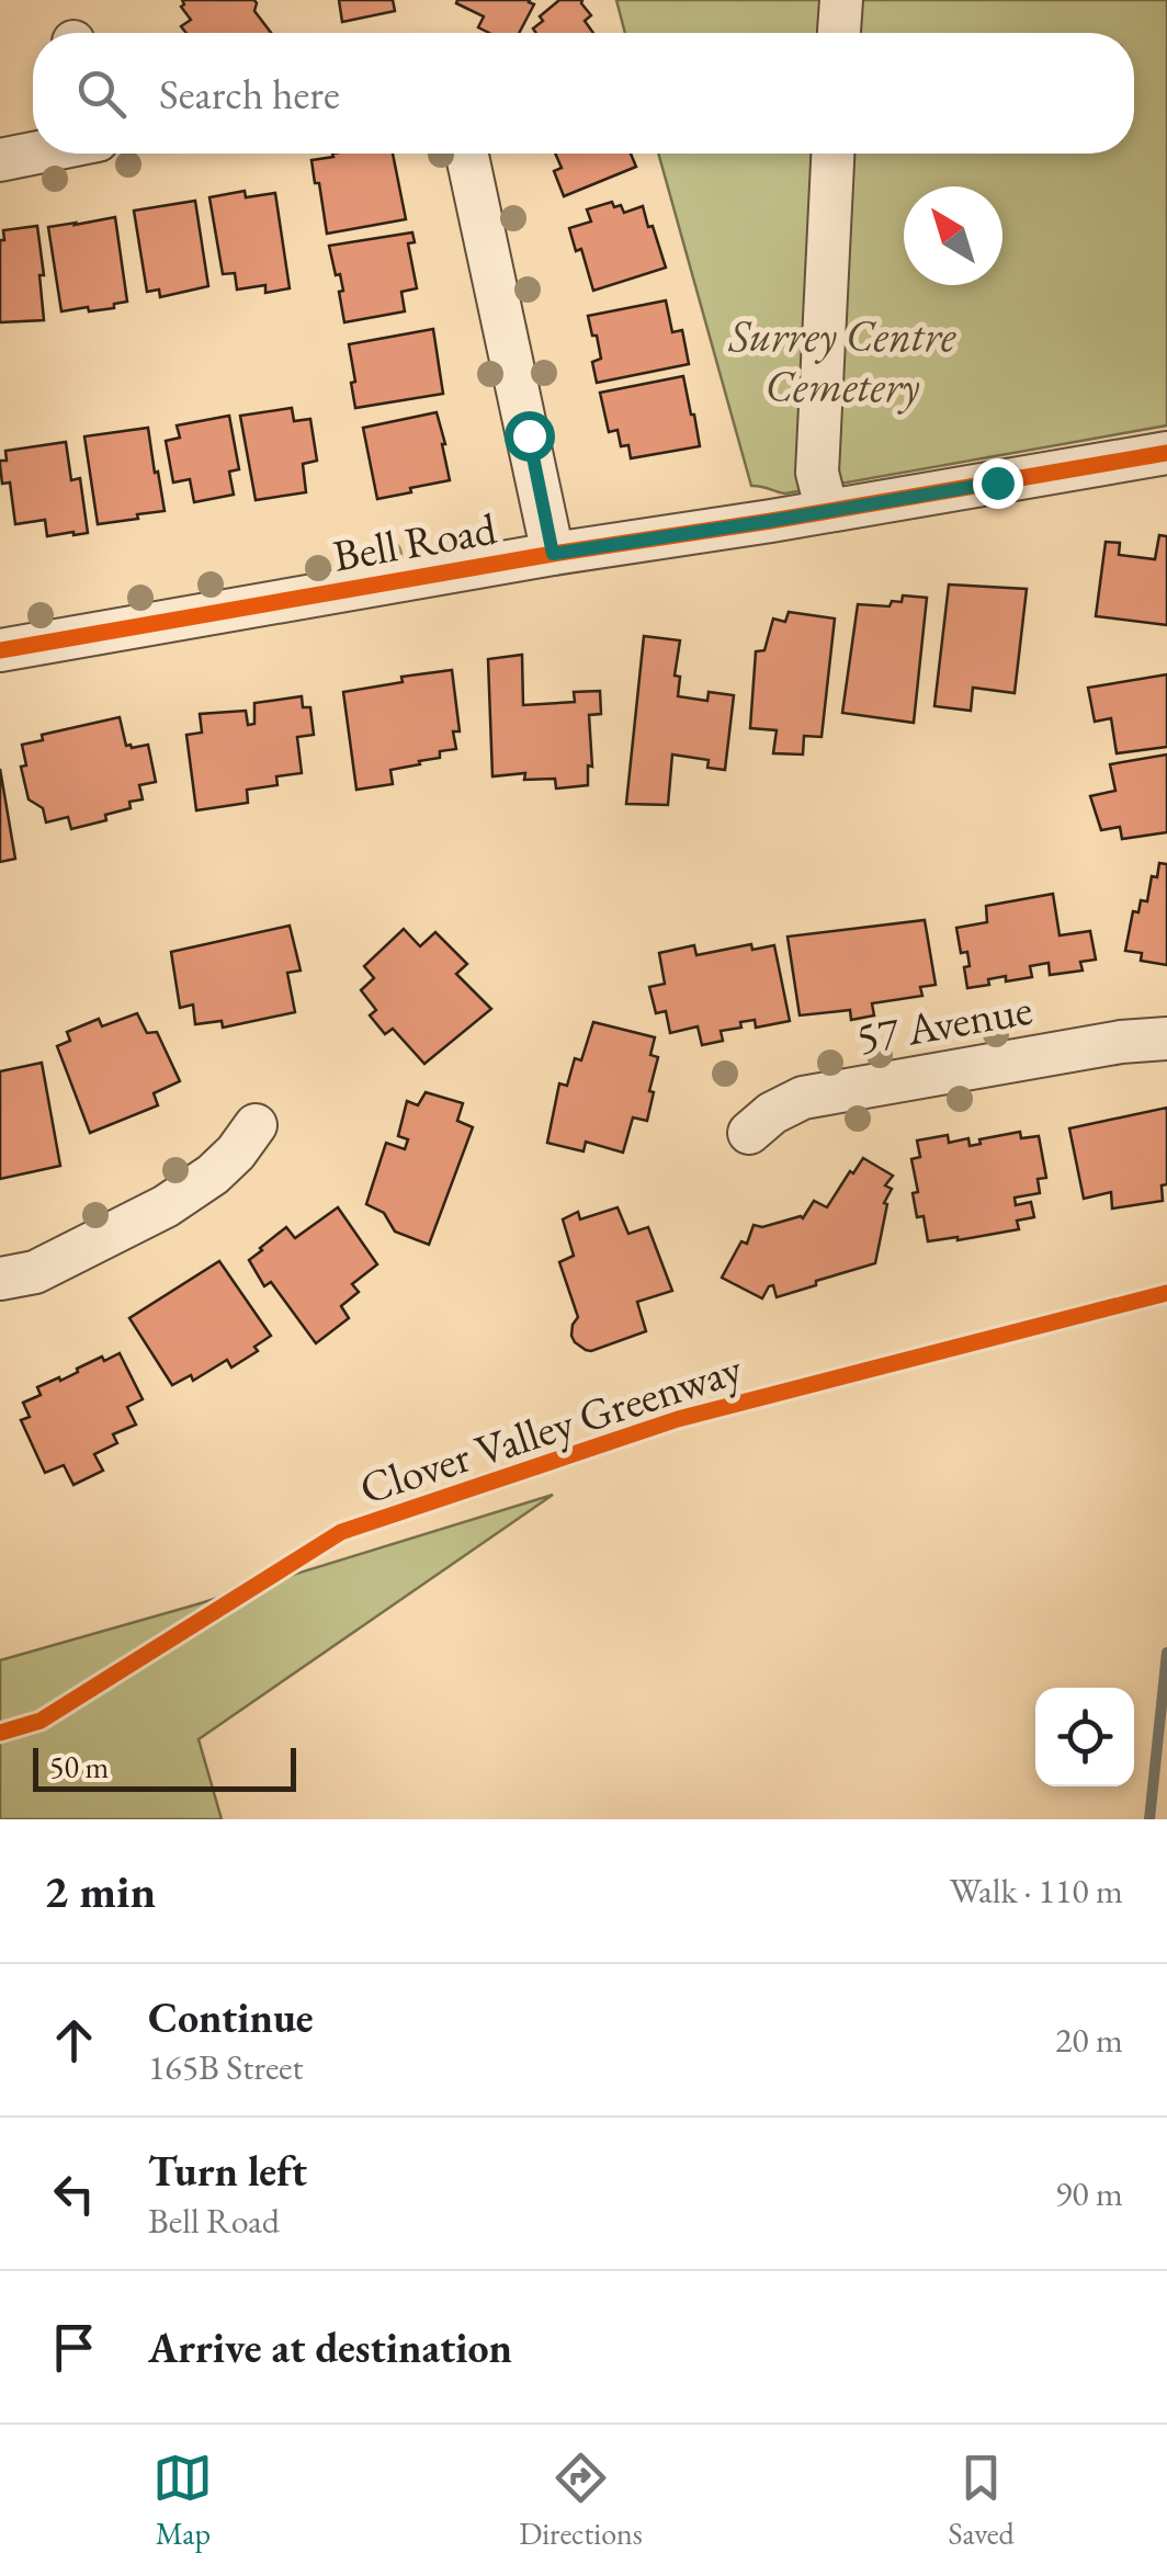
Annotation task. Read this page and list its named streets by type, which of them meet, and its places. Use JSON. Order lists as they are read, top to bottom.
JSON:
{
  "streets": {
    "street": ["Bell Road", "57 Avenue"],
    "cycle path": ["Clover Valley Greenway"]
  },
  "parks": ["Surrey Centre Cemetery"],
  "scale_bar": "50 m",
  "north": "top left",
  "page": {
    "search": "Search here",
    "scale": "50 m",
    "heading": ["2 min", "Walk · 110 m"],
    "list": [
      ["Continue", "165B Street", "20 m"],
      ["Turn left", "Bell Road", "90 m"],
      "Arrive at destination"
    ],
    "nav": ["Map", "Directions", "Saved"]
  }
}
